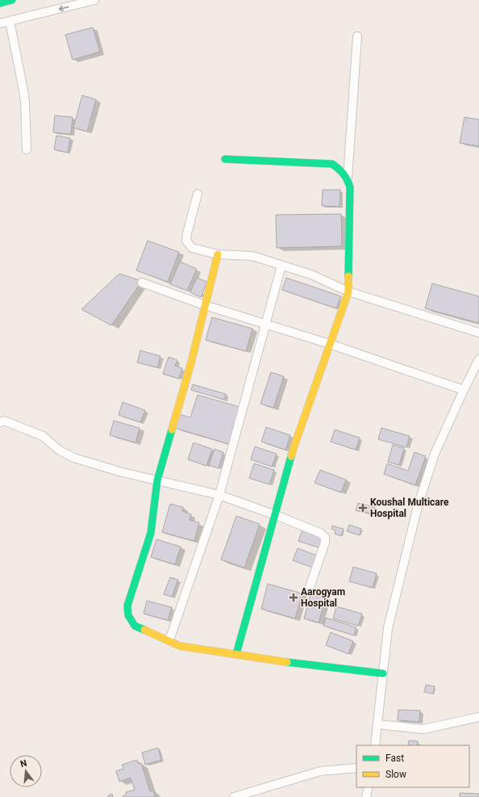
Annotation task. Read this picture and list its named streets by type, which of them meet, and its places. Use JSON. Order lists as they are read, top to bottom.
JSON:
{
  "places": {
    "health": ["Koushal Multicare Hospital", "Aarogyam Hospital"]
  },
  "legend": ["Fast", "Slow"],
  "north": "top"
}
